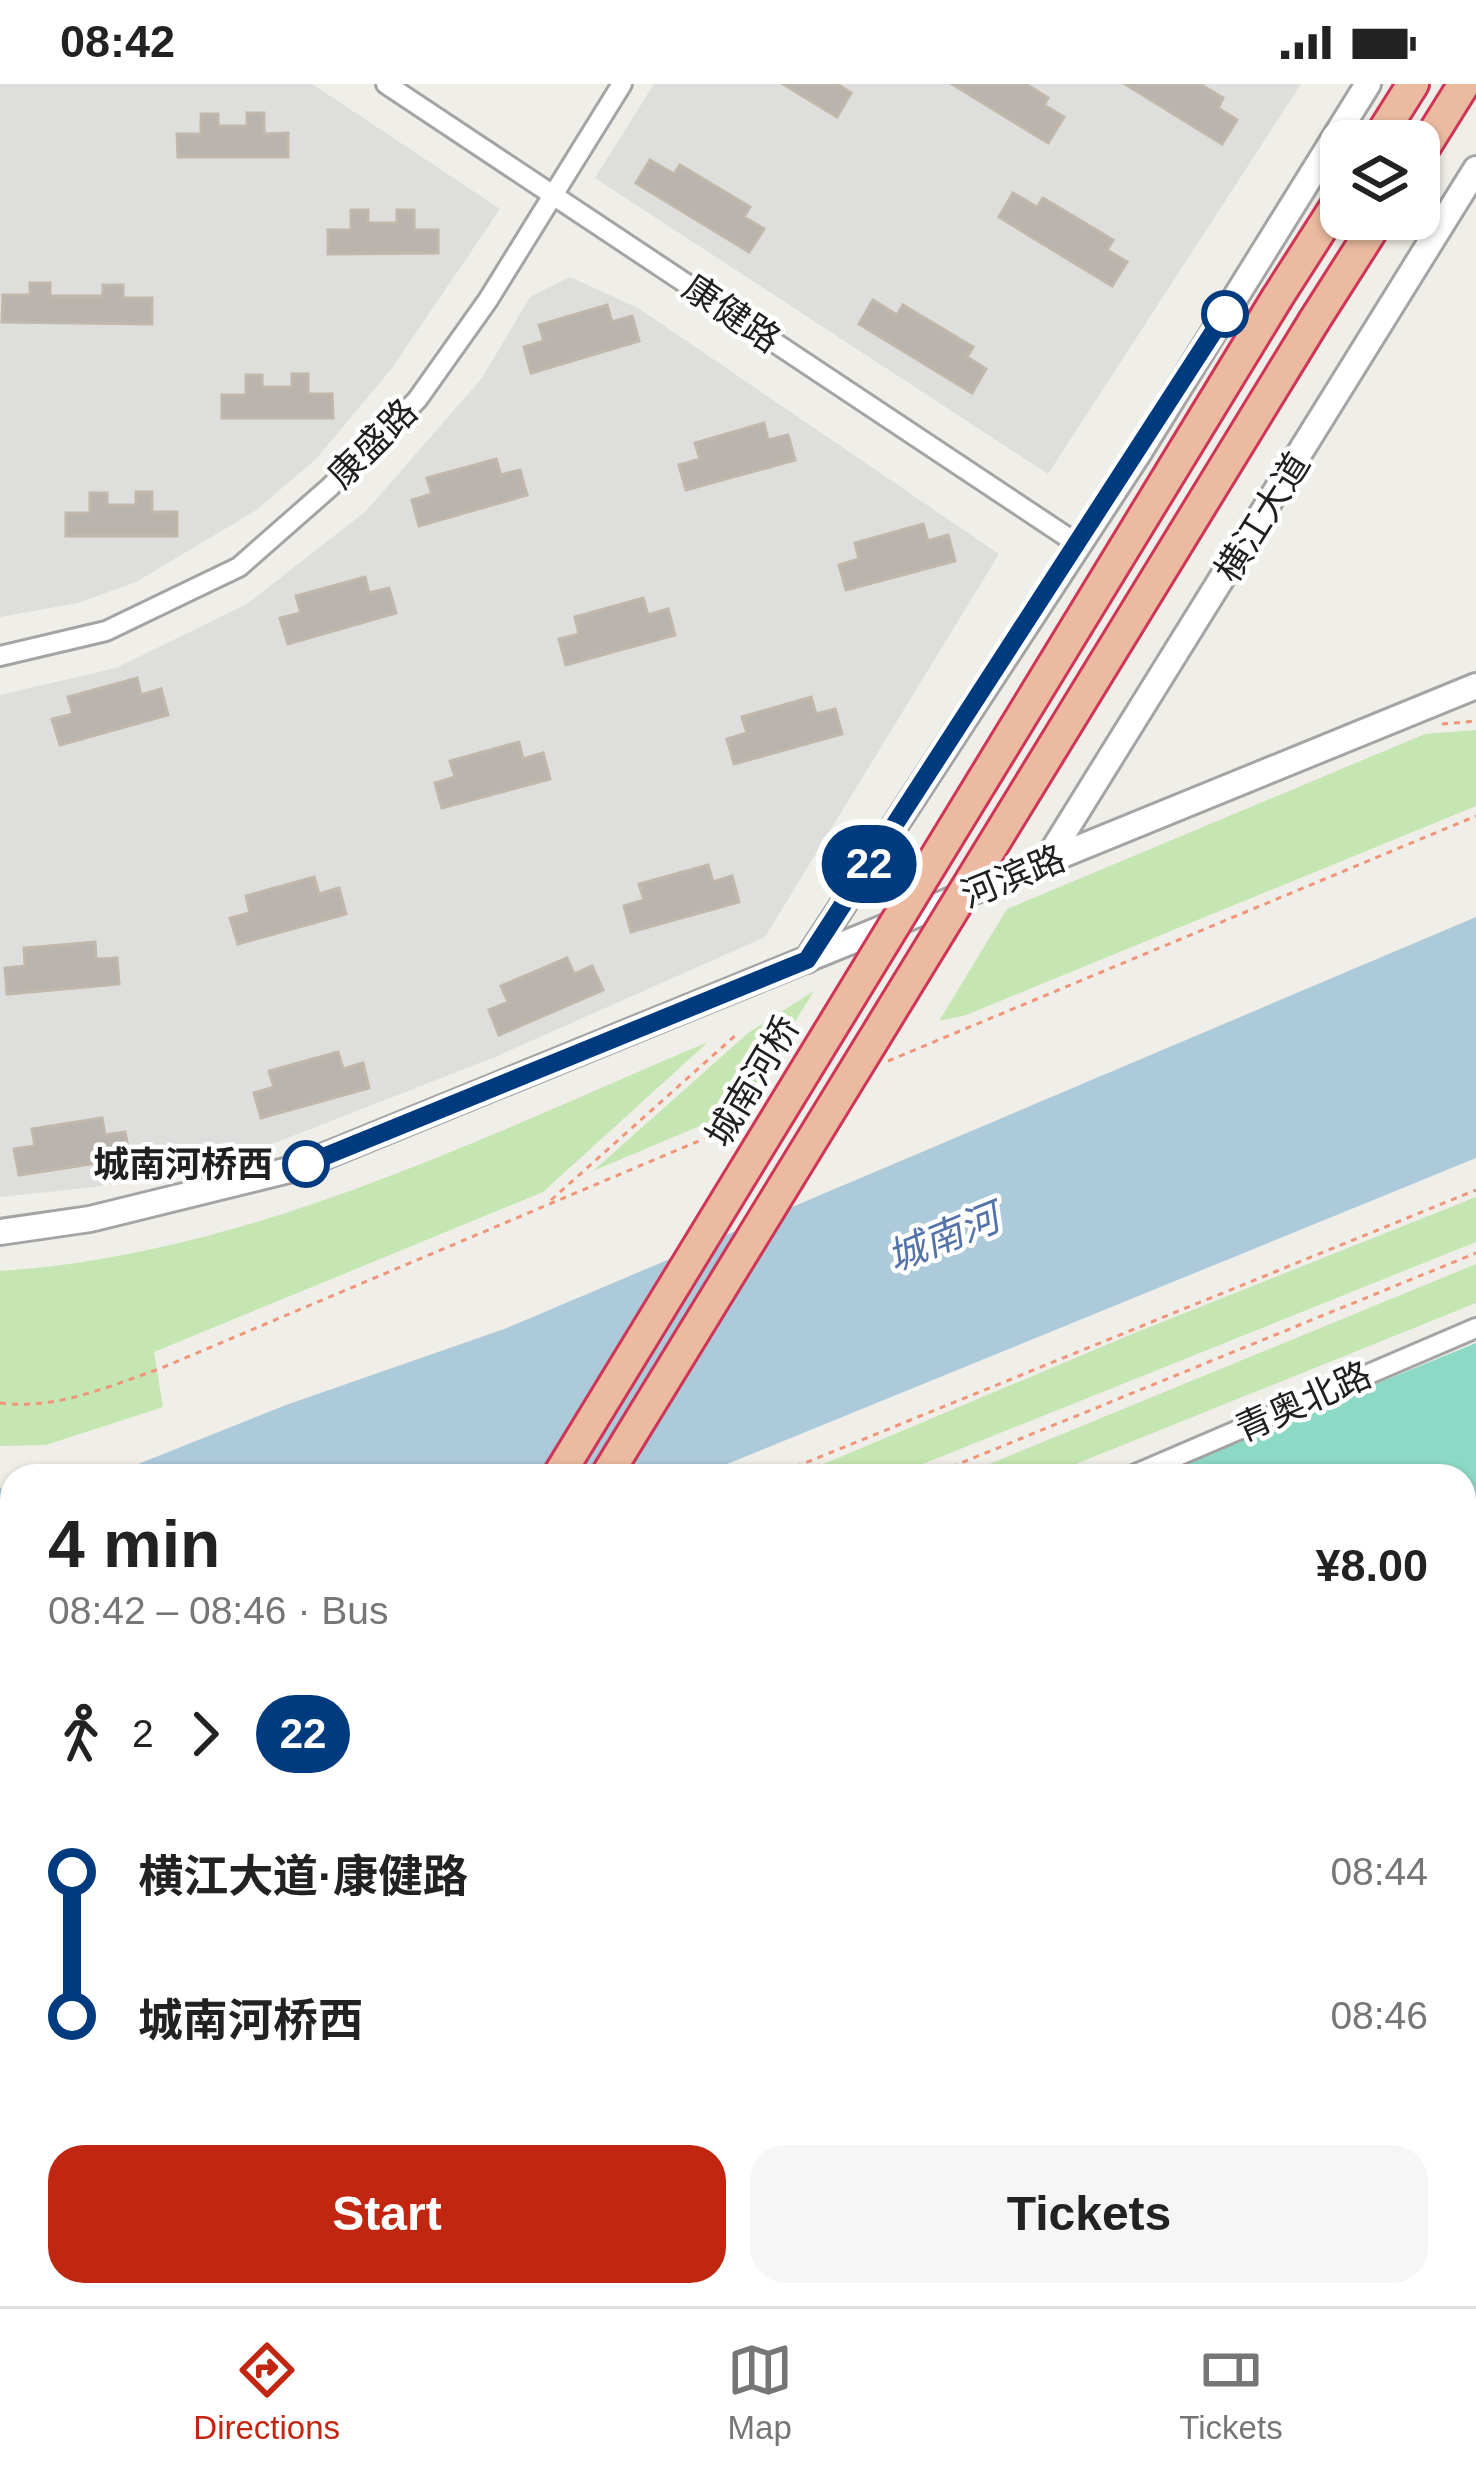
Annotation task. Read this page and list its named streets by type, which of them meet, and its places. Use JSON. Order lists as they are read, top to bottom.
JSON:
{
  "streets": {
    "highway": ["城南河桥"],
    "street": [
      "康健路",
      "康盛路",
      "横江大道",
      "河滨路",
      "青奥北路"
    ]
  },
  "crossings": [
    ["康健路", "康盛路"],
    ["横江大道", "河滨路"]
  ],
  "water": ["城南河"],
  "places": ["城南河桥西"],
  "lines": ["bus line 22"],
  "page": {
    "status": "08:42",
    "on_map": "22",
    "heading": ["4 min", "08:42 – 08:46 · Bus", "¥8.00"],
    "legs": ["2", "22"],
    "list": [
      {
        "name": "横江大道·康健路",
        "value": "08:44"
      },
      {
        "name": "城南河桥西",
        "value": "08:46"
      }
    ],
    "buttons": ["Start", "Tickets"],
    "tabs": ["Directions", "Map", "Tickets"]
  }
}
